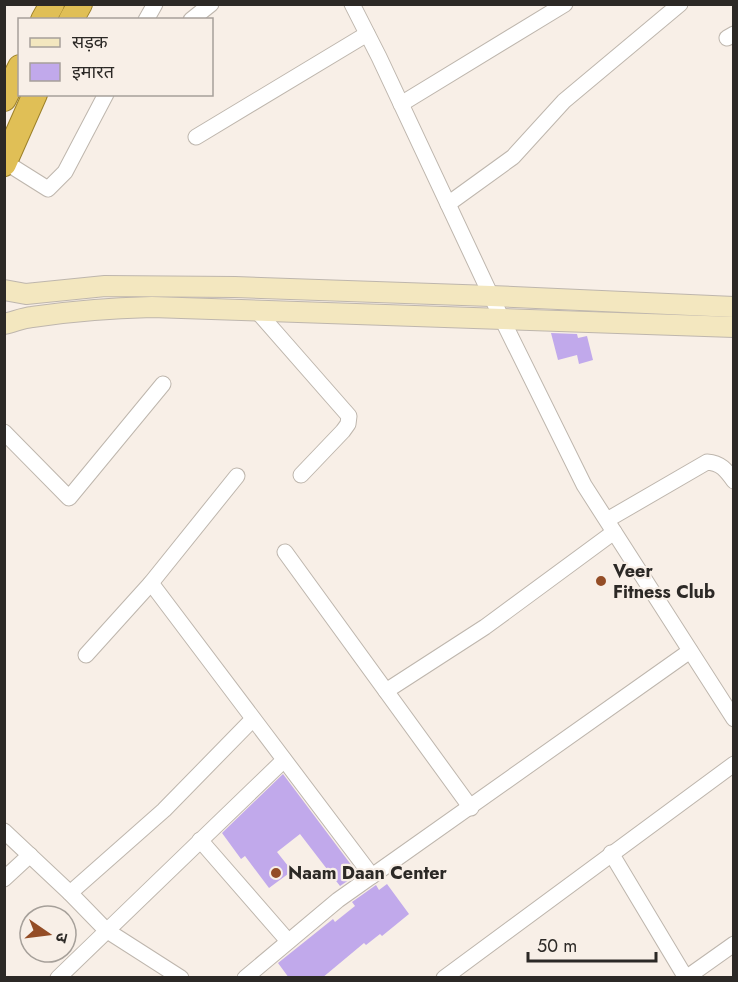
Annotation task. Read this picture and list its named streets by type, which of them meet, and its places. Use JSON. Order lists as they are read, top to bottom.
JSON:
{
  "places": ["Veer Fitness Club", "Naam Daan Center"],
  "legend": ["सड़क", "इमारत"],
  "scale_bar": "50 m",
  "north": "right"
}
